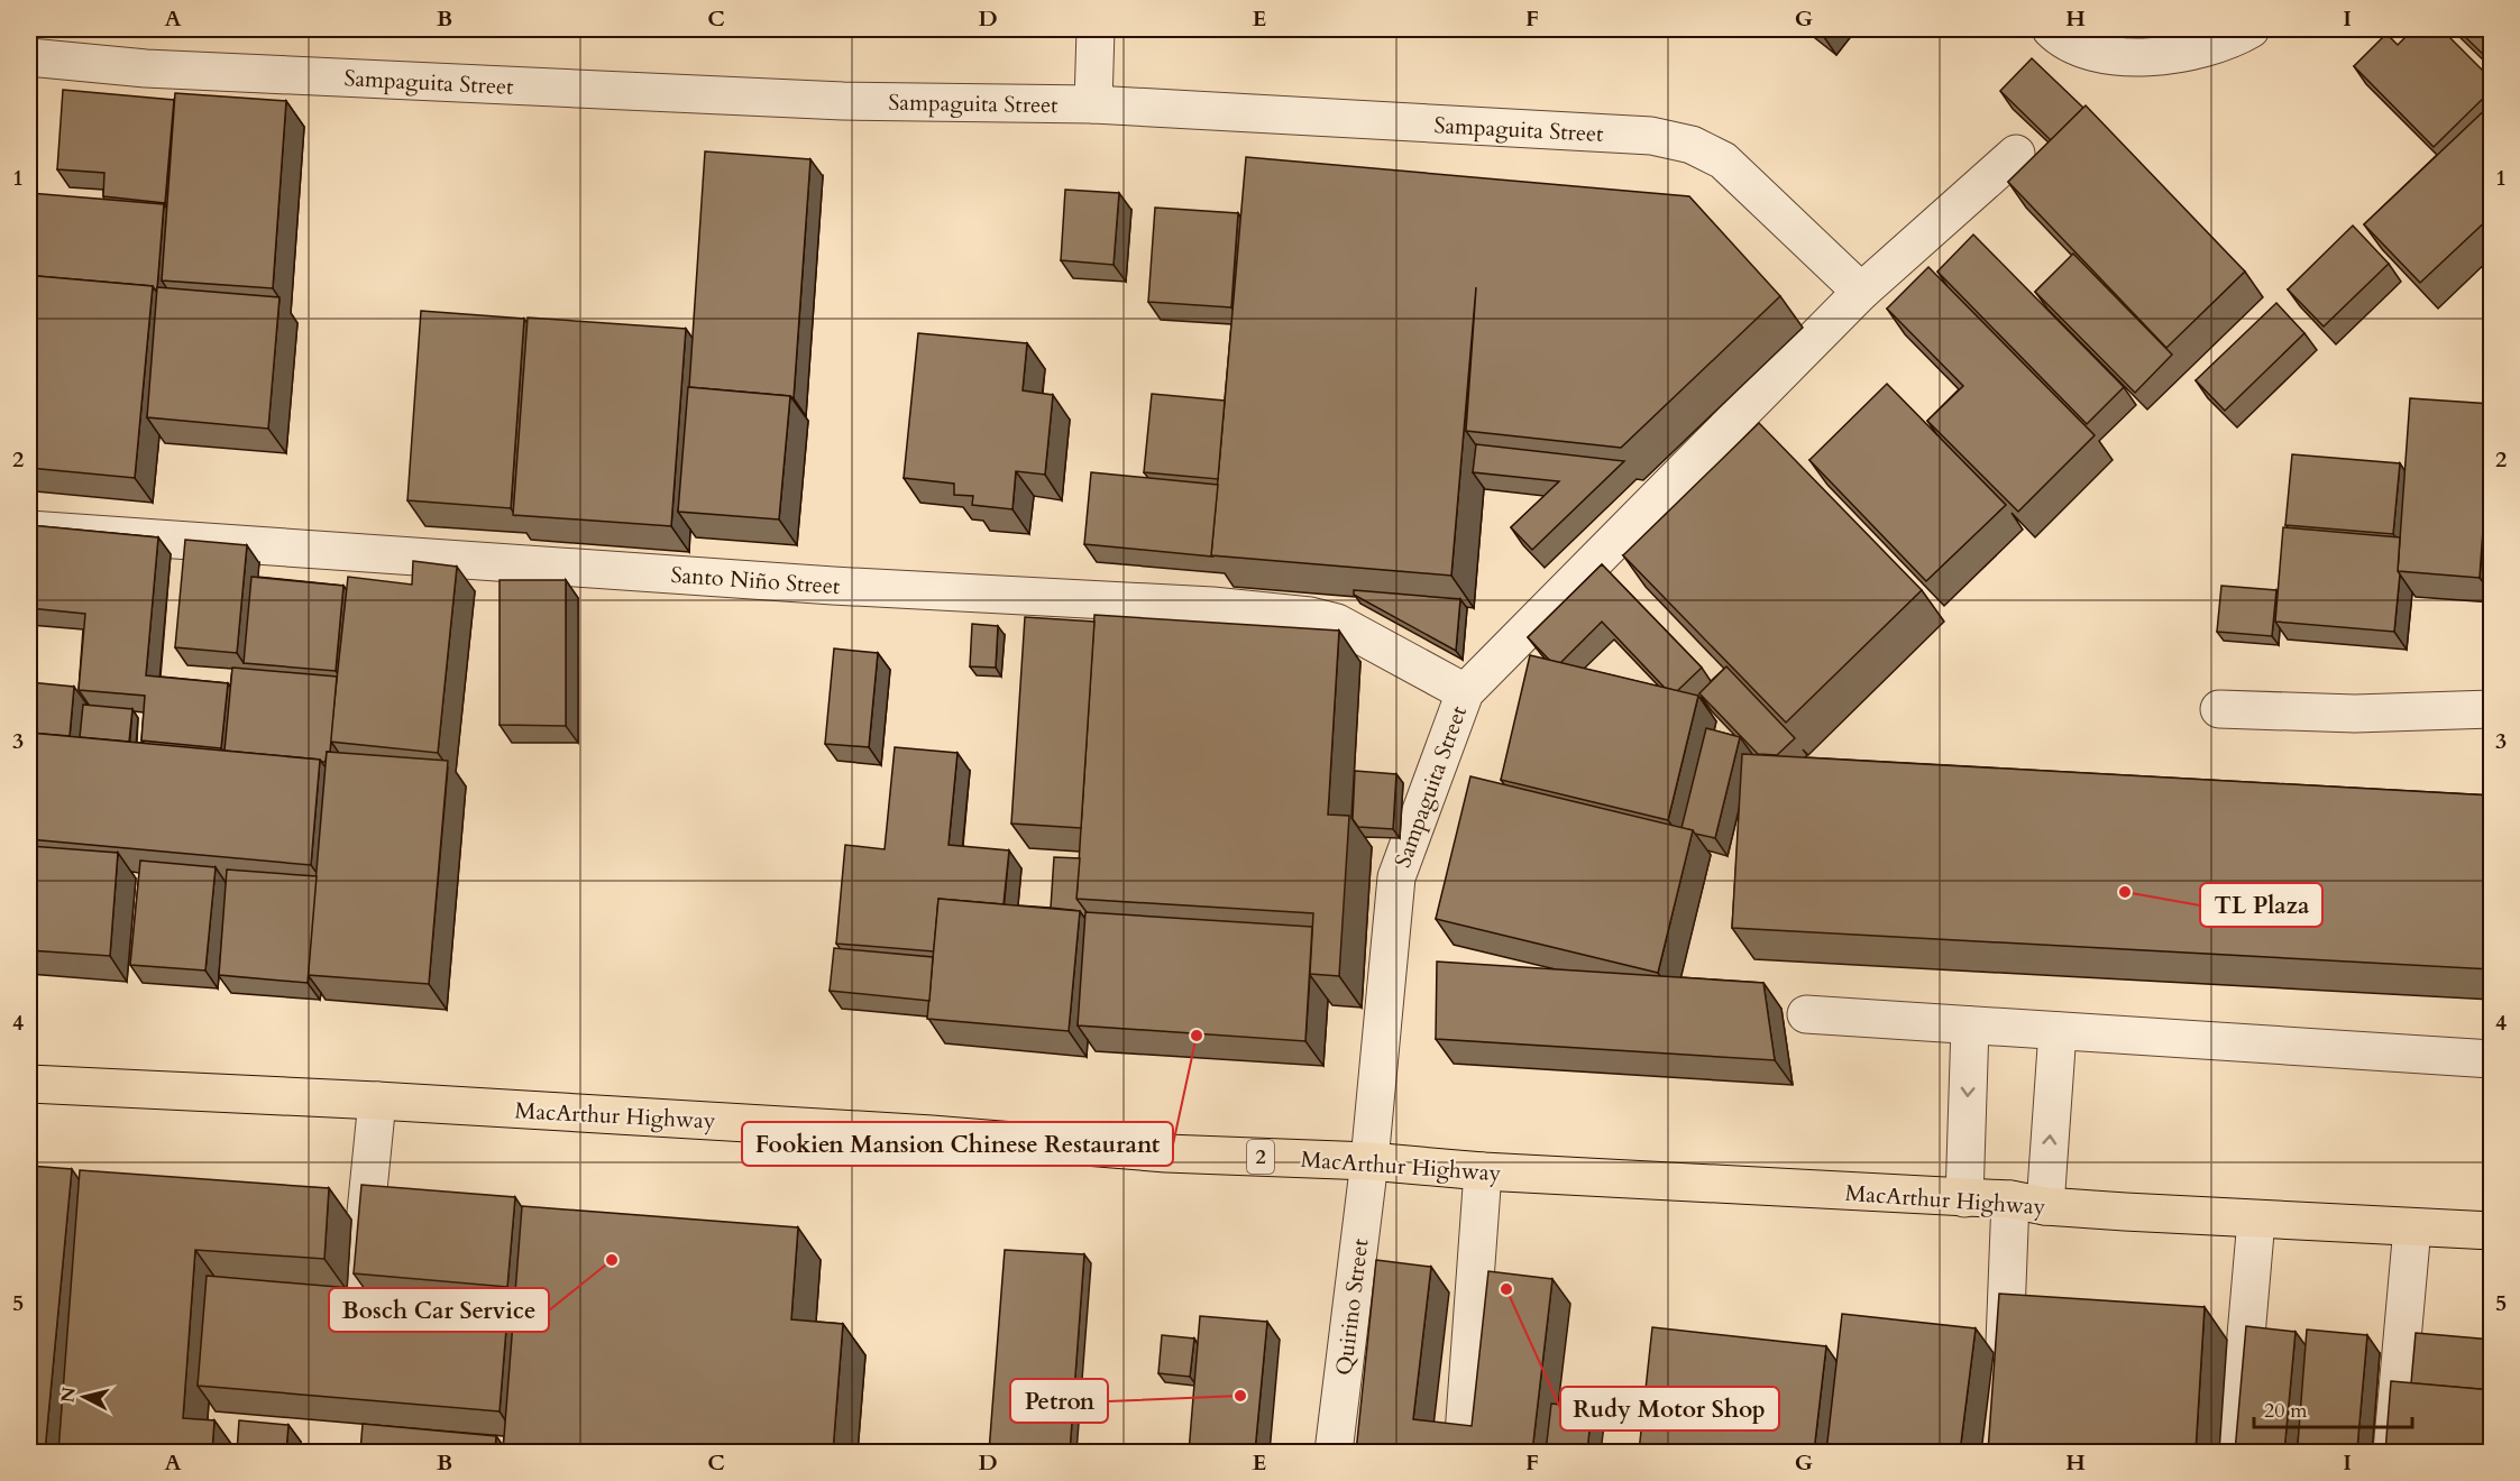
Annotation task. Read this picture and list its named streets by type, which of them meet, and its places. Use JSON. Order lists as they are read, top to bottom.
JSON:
{
  "streets": {
    "highway": ["MacArthur Highway", "2"],
    "street": ["Sampaguita Street", "Santo Niño Street", "Quirino Street"]
  },
  "crossings": [
    ["Sampaguita Street", "Santo Niño Street"],
    ["Sampaguita Street", "MacArthur Highway"],
    ["Sampaguita Street", "Quirino Street"],
    ["MacArthur Highway", "Quirino Street"]
  ],
  "places": [
    "TL Plaza",
    "Fookien Mansion Chinese Restaurant",
    "Bosch Car Service",
    "Rudy Motor Shop",
    "Petron"
  ],
  "scale_bar": "20 m",
  "north": "left",
  "grid": {
    "columns": [
      "A",
      "B",
      "C",
      "D",
      "E",
      "F",
      "G",
      "H",
      "I"
    ],
    "rows": [
      "1",
      "2",
      "3",
      "4",
      "5"
    ]
  }
}
